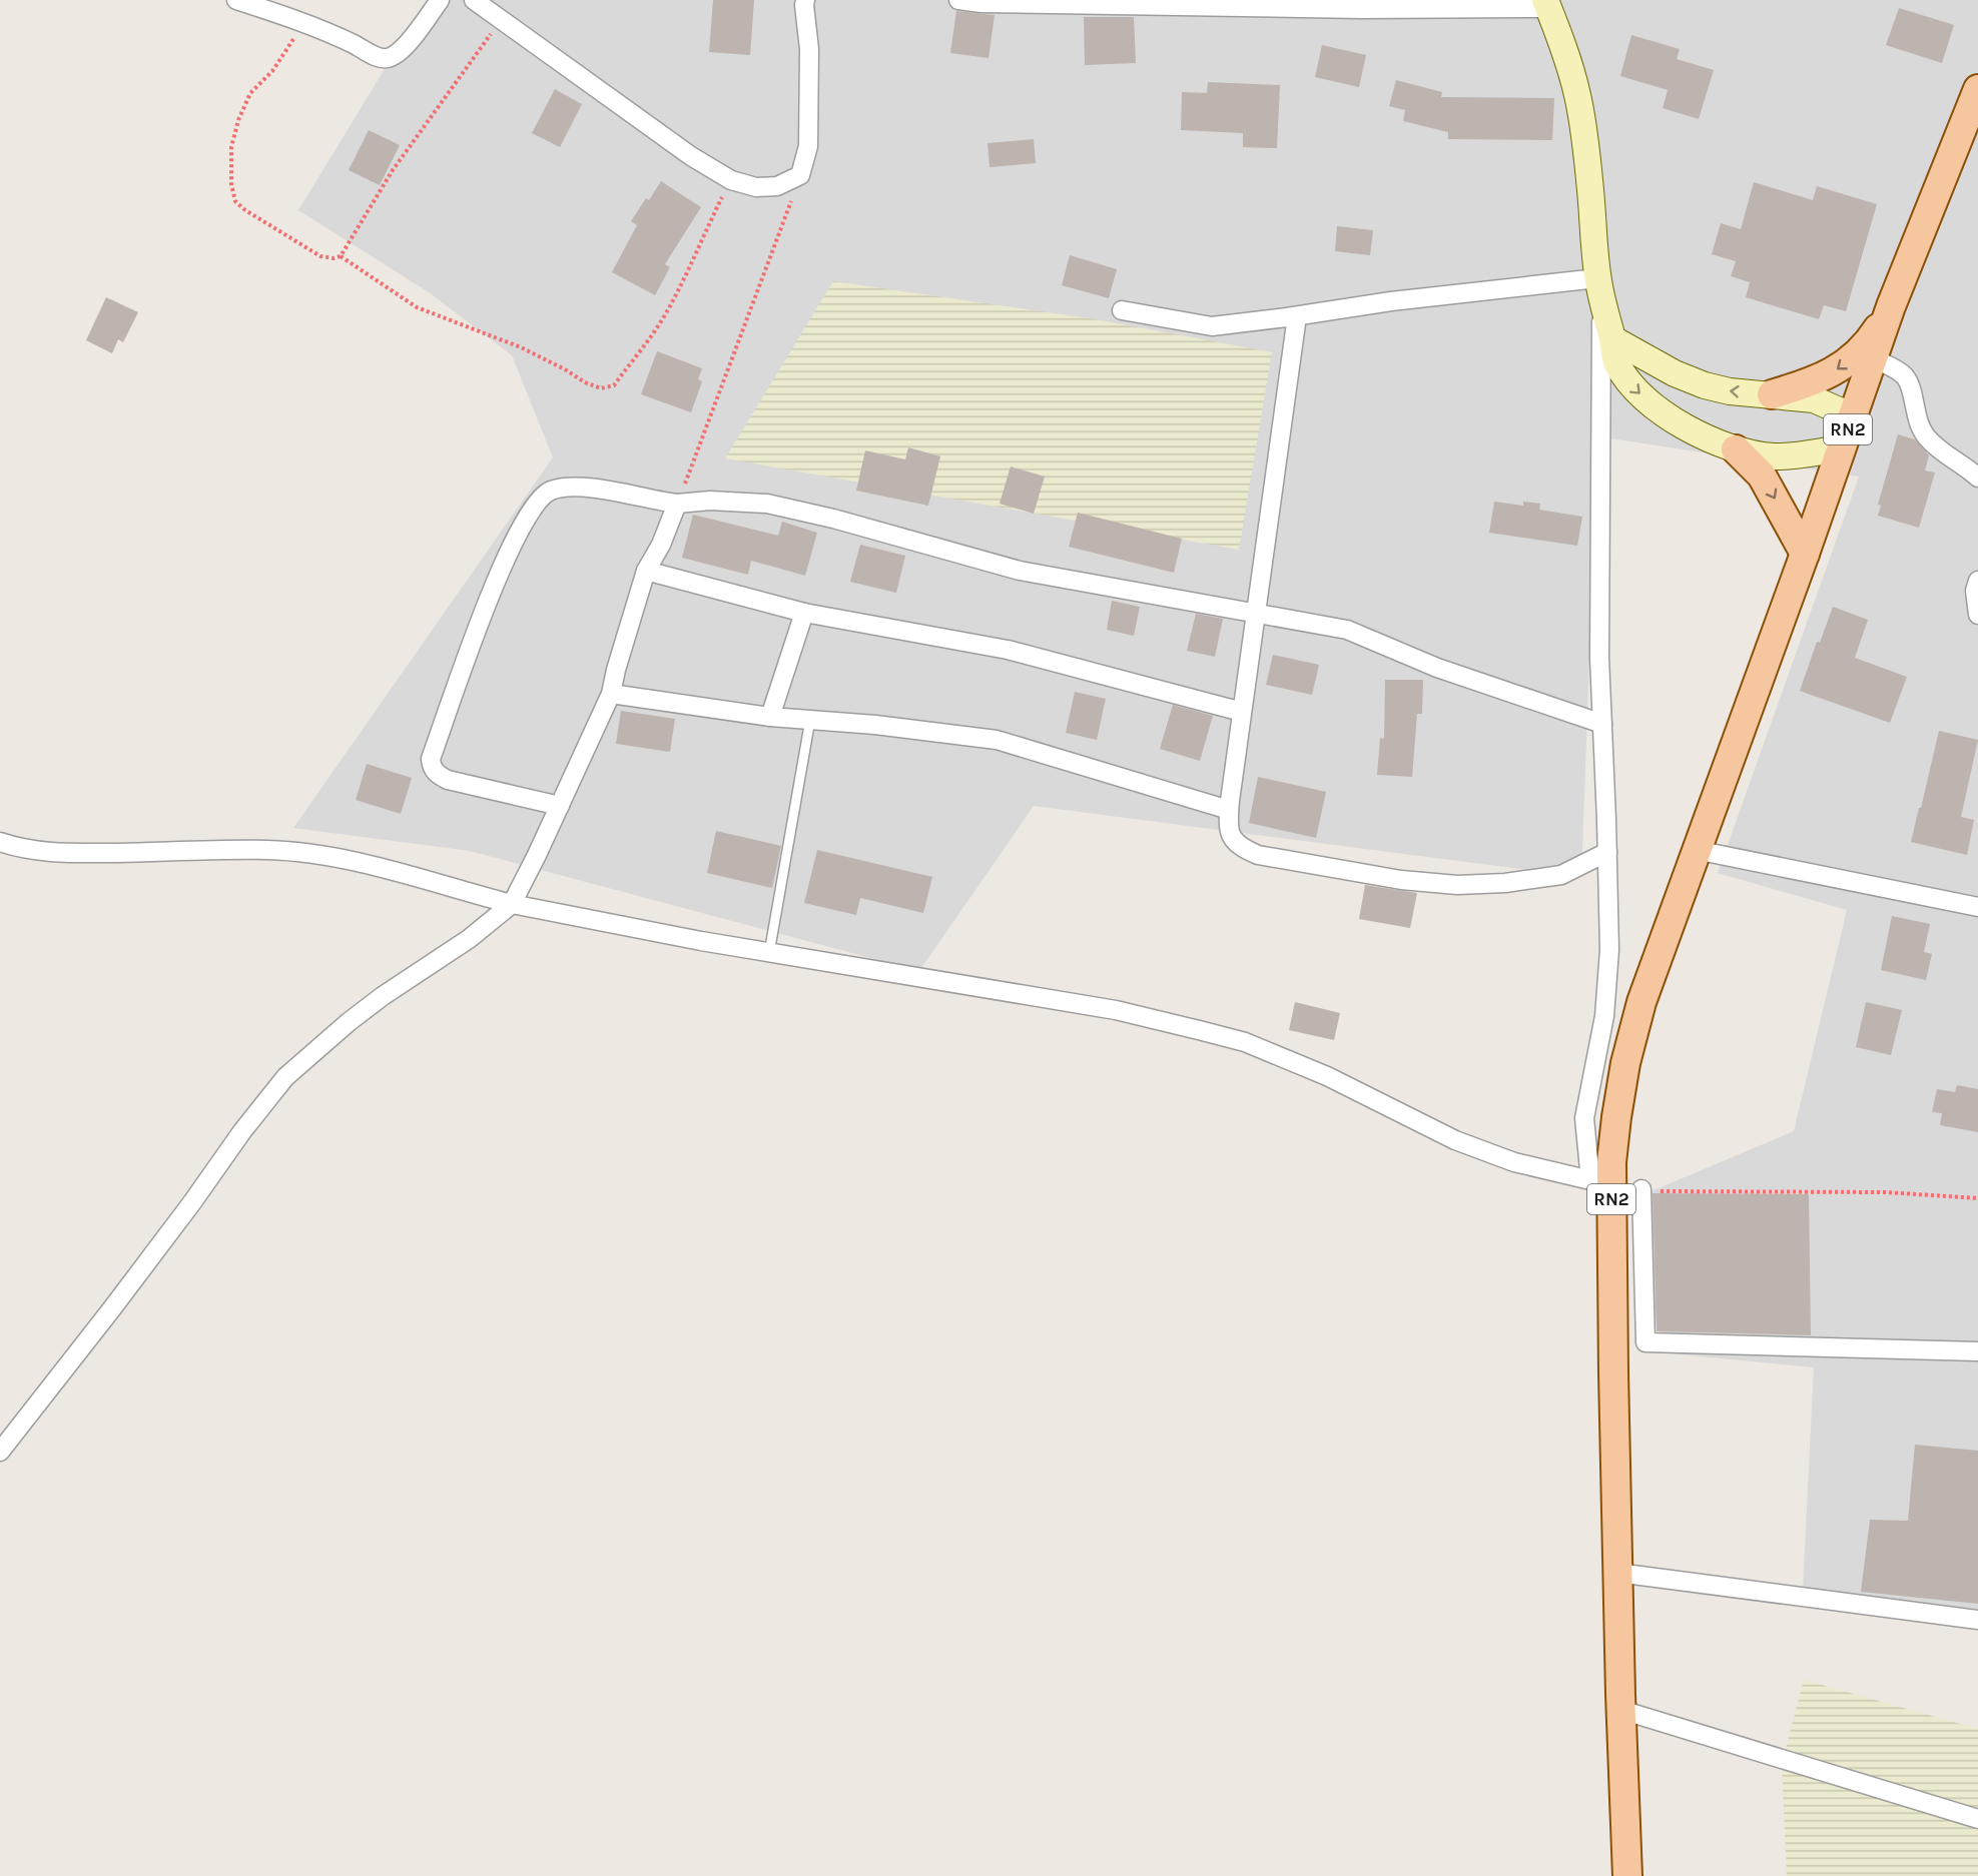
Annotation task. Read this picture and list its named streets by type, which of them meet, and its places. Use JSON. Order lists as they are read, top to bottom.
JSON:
{
  "streets": {
    "main road": ["RN2"]
  }
}
